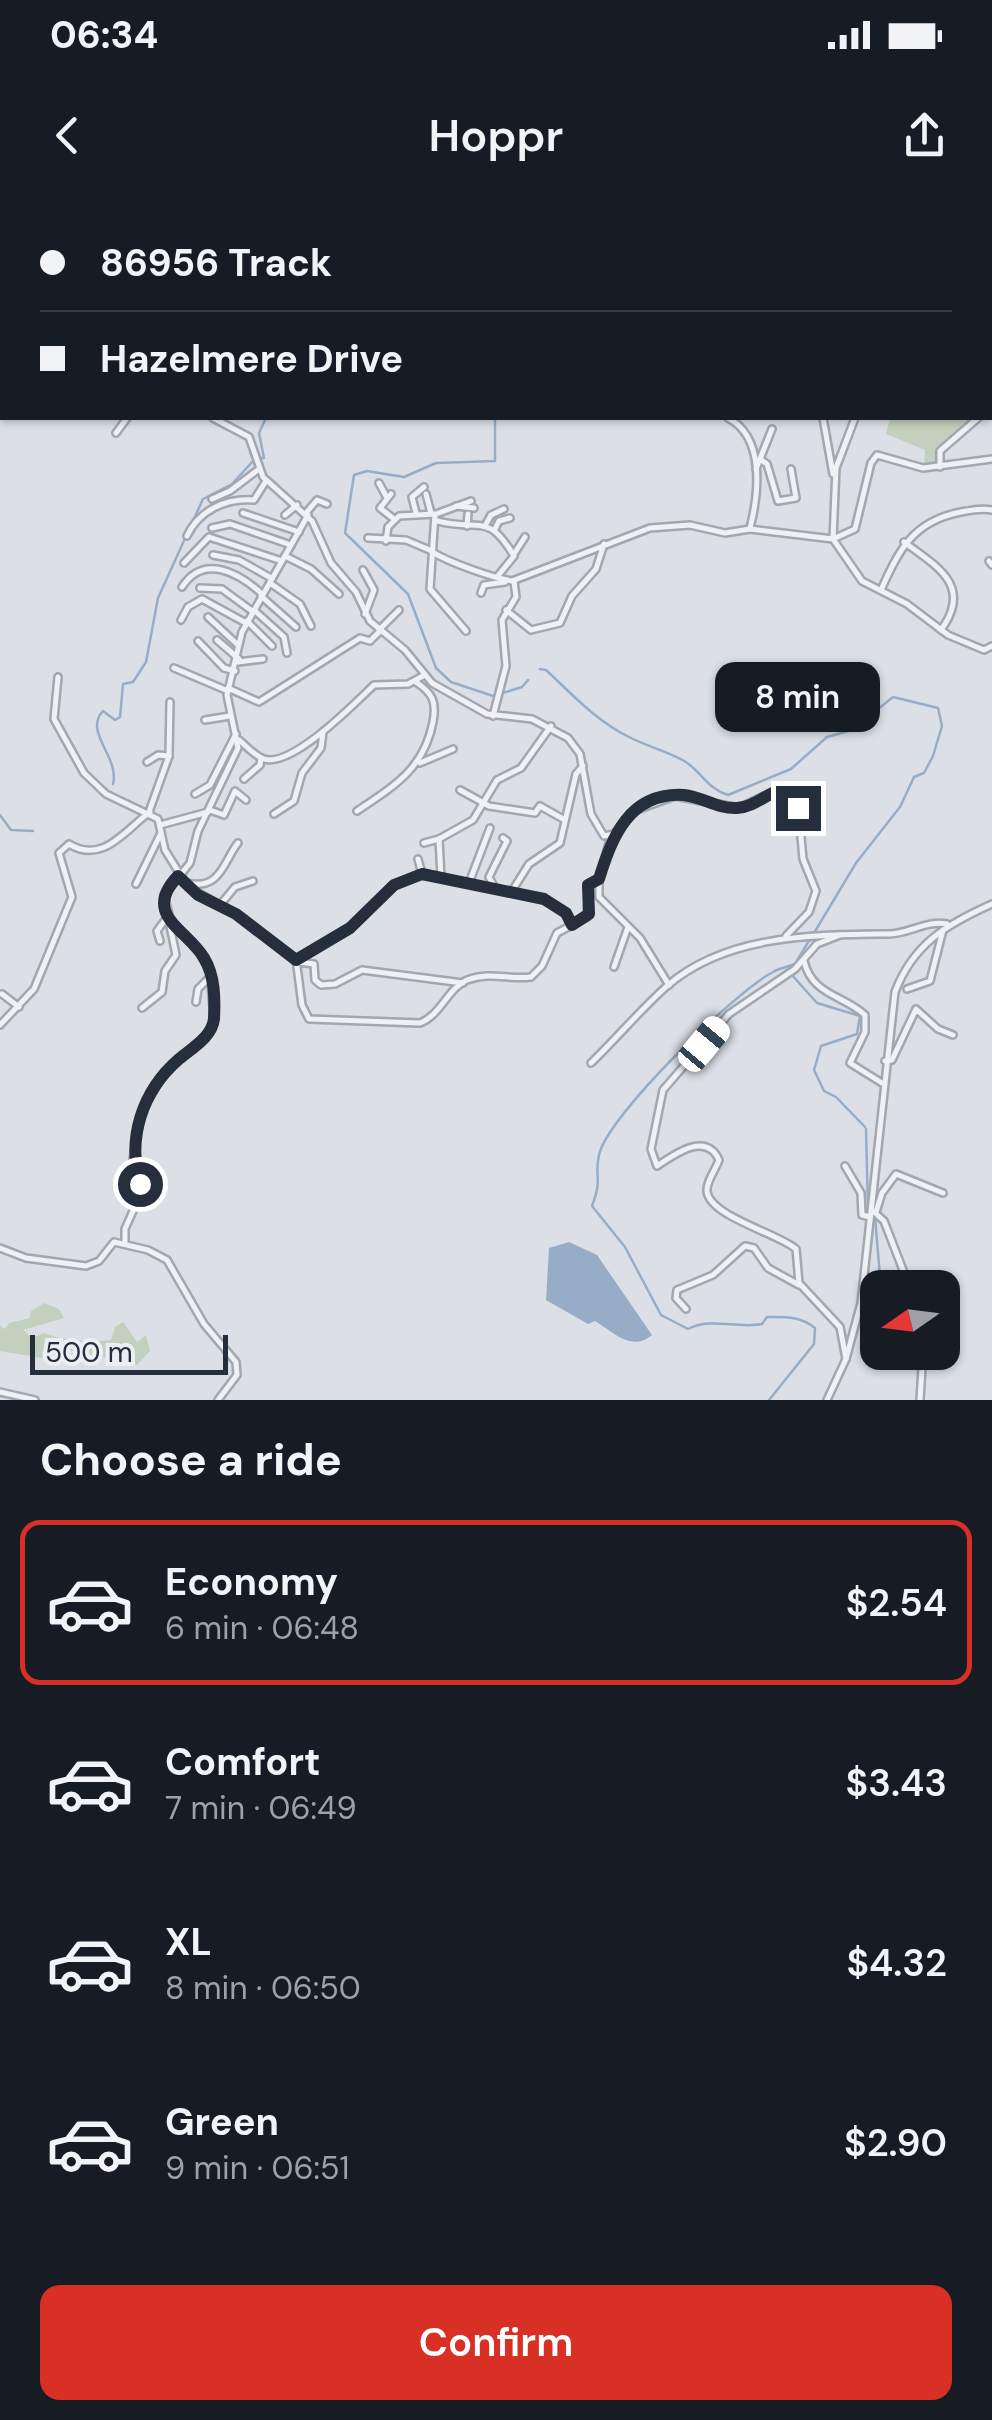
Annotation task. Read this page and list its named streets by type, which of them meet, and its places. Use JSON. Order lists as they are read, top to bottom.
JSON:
{
  "scale_bar": "500 m",
  "north": "left",
  "page": {
    "status": "06:34",
    "header": "Hoppr",
    "banner": ["86956 Track", "Hazelmere Drive"],
    "bubble": "8 min",
    "scale": "500 m",
    "heading": "Choose a ride",
    "list": [
      {
        "name": "Economy",
        "note": "6 min · 06:48",
        "value": "$2.54"
      },
      {
        "name": "Comfort",
        "note": "7 min · 06:49",
        "value": "$3.43"
      },
      {
        "name": "XL",
        "note": "8 min · 06:50",
        "value": "$4.32"
      },
      {
        "name": "Green",
        "note": "9 min · 06:51",
        "value": "$2.90"
      }
    ],
    "buttons": "Confirm"
  }
}
